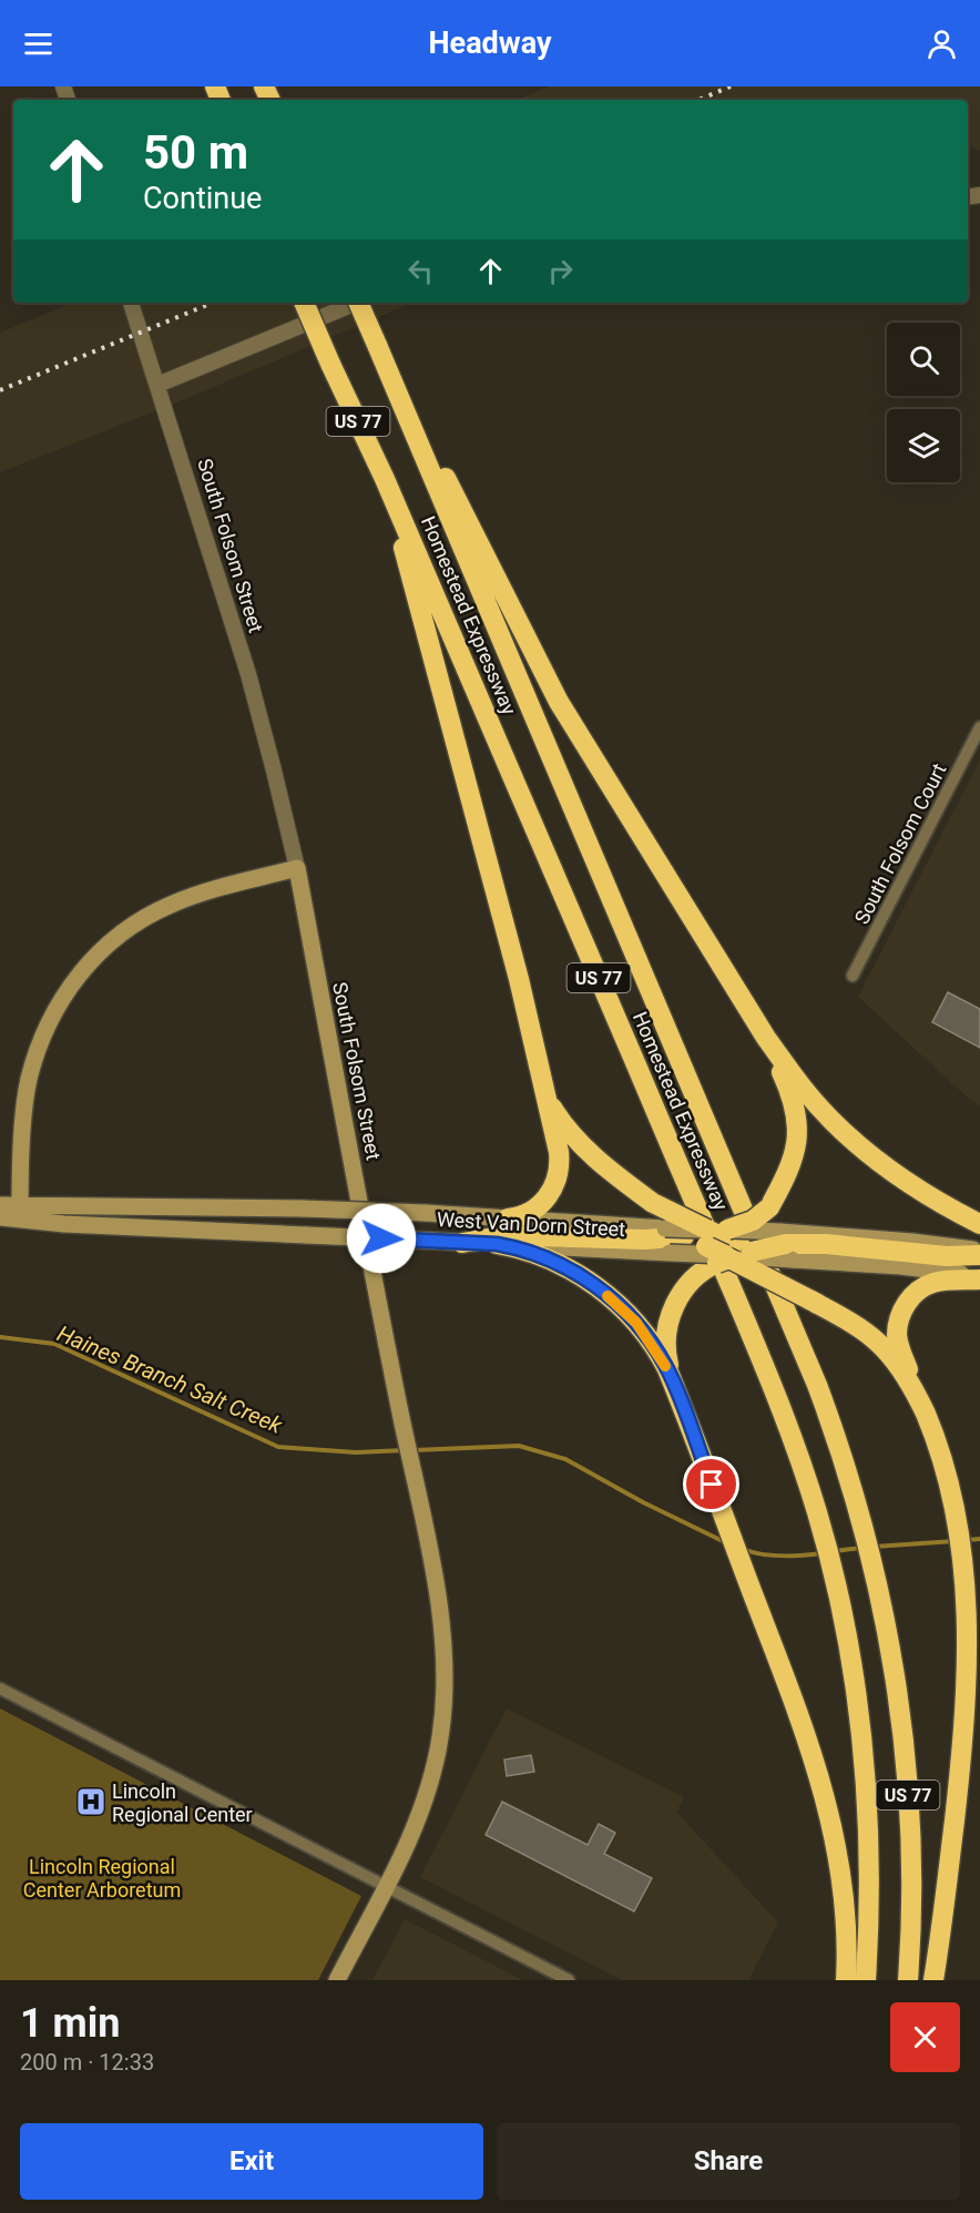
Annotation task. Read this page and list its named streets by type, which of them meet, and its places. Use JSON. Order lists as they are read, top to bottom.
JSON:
{
  "streets": {
    "highway": ["US 77", "Homestead Expressway"],
    "main road": ["South Folsom Street", "West Van Dorn Street"],
    "street": ["South Folsom Court"]
  },
  "water": ["Haines Branch Salt Creek"],
  "parks": ["Lincoln Regional Center Arboretum"],
  "places": {
    "hospital": ["Lincoln Regional Center"]
  },
  "page": {
    "header": "Headway",
    "turn": ["50 m", "Continue"],
    "heading": ["1 min", "200 m · 12:33"],
    "buttons": ["Exit", "Share"]
  }
}
